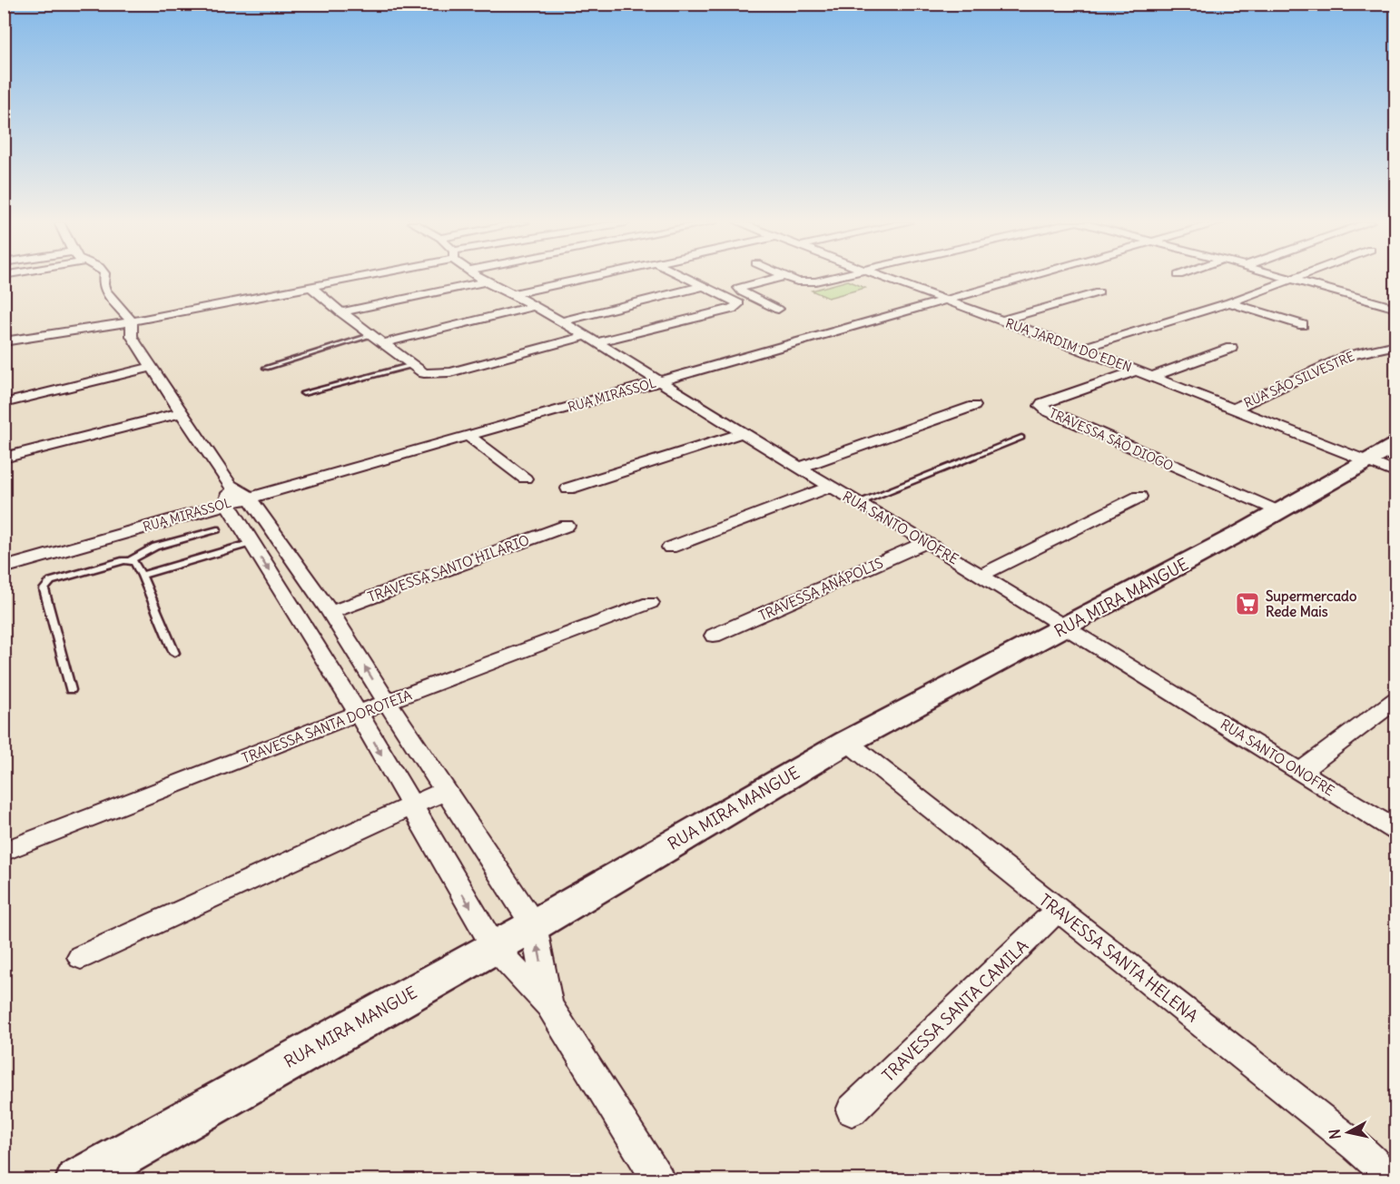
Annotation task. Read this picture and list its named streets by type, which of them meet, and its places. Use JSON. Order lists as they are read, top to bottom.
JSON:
{
  "streets": {
    "main road": ["RUA MIRA MANGUE"],
    "street": [
      "RUA JARDIM DO EDEN",
      "RUA SÃO SILVESTRE",
      "RUA MIRASSOL",
      "TRAVESSA SÃO DIOGO",
      "RUA SANTO ONOFRE",
      "TRAVESSA SANTO HILARIO",
      "TRAVESSA ANÁPOLIS",
      "TRAVESSA SANTA DOROTEIA",
      "TRAVESSA SANTA HELENA",
      "TRAVESSA SANTA CAMILA"
    ]
  },
  "crossings": [
    ["RUA JARDIM DO EDEN", "RUA SÃO SILVESTRE"],
    ["RUA JARDIM DO EDEN", "RUA MIRASSOL"],
    ["RUA JARDIM DO EDEN", "TRAVESSA SÃO DIOGO"],
    ["RUA JARDIM DO EDEN", "RUA MIRA MANGUE"],
    ["RUA MIRASSOL", "RUA SANTO ONOFRE"],
    ["TRAVESSA SÃO DIOGO", "RUA MIRA MANGUE"],
    ["RUA SANTO ONOFRE", "TRAVESSA ANÁPOLIS"],
    ["RUA SANTO ONOFRE", "RUA MIRA MANGUE"],
    ["RUA MIRA MANGUE", "TRAVESSA SANTA HELENA"],
    ["TRAVESSA SANTA HELENA", "TRAVESSA SANTA CAMILA"]
  ],
  "places": {
    "supermarket": ["Supermercado Rede Mais"]
  },
  "north": "left"
}
